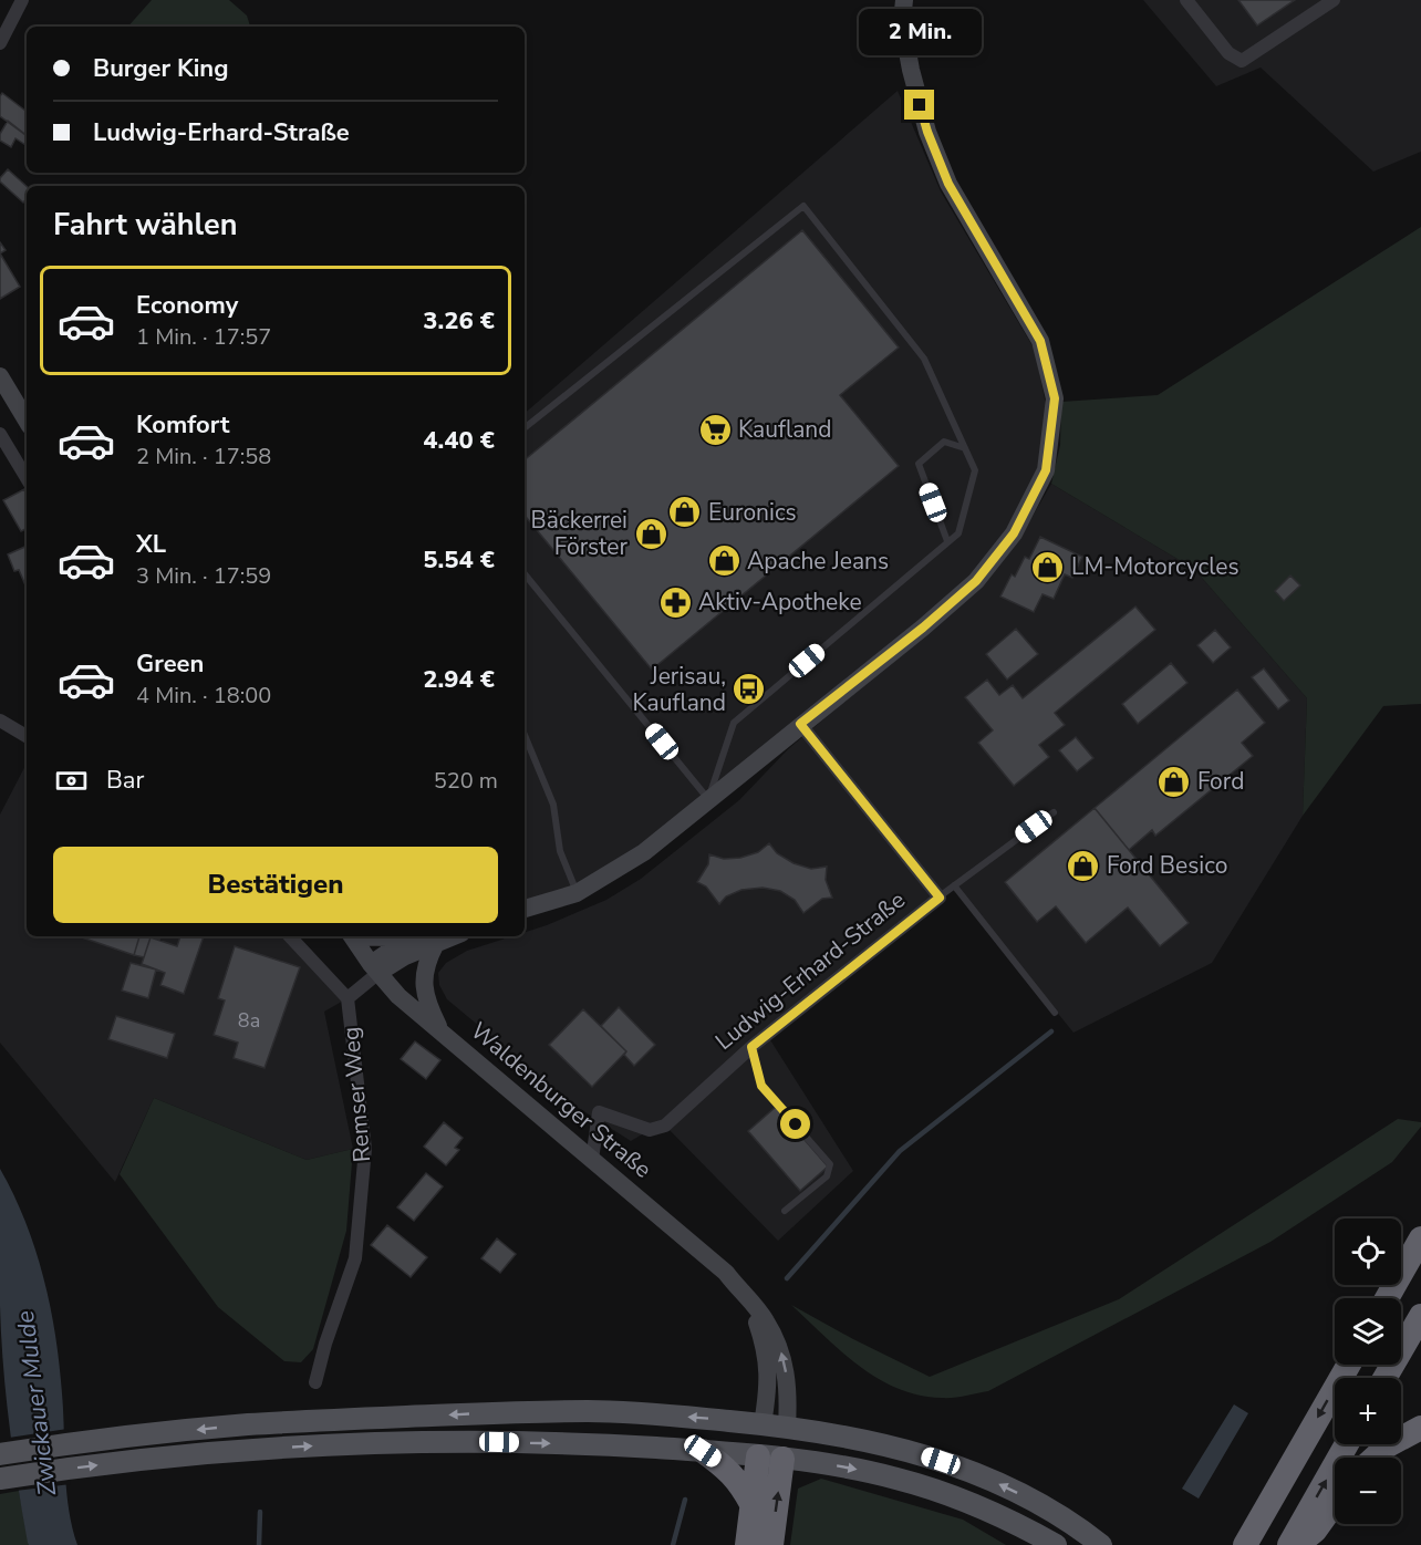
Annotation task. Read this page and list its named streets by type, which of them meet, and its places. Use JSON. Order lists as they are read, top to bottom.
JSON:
{
  "streets": {
    "street": ["Ludwig-Erhard-Straße", "Remser Weg", "Waldenburger Straße"]
  },
  "crossings": [
    ["Ludwig-Erhard-Straße", "Waldenburger Straße"],
    ["Remser Weg", "Waldenburger Straße"]
  ],
  "water": ["Zwickauer Mulde"],
  "places": {
    "supermarket": ["Kaufland"],
    "shop": [
      "Euronics",
      "Bäckerrei Förster",
      "Apache Jeans",
      "LM-Motorcycles",
      "Ford",
      "Ford Besico"
    ],
    "pharmacy": ["Aktiv-Apotheke"],
    "bus stop": ["Jerisau, Kaufland"]
  },
  "house_numbers": ["8a"],
  "page": {
    "bubble": "2 Min.",
    "banner": ["Burger King", "Ludwig-Erhard-Straße"],
    "heading": "Fahrt wählen",
    "list": [
      {
        "name": "Economy",
        "note": "1 Min. · 17:57",
        "value": "3.26 €"
      },
      {
        "name": "Komfort",
        "note": "2 Min. · 17:58",
        "value": "4.40 €"
      },
      {
        "name": "XL",
        "note": "3 Min. · 17:59",
        "value": "5.54 €"
      },
      {
        "name": "Green",
        "note": "4 Min. · 18:00",
        "value": "2.94 €"
      }
    ],
    "pay": ["Bar", "520 m"],
    "buttons": "Bestätigen",
    "map_buttons": ["+", "−"]
  }
}
